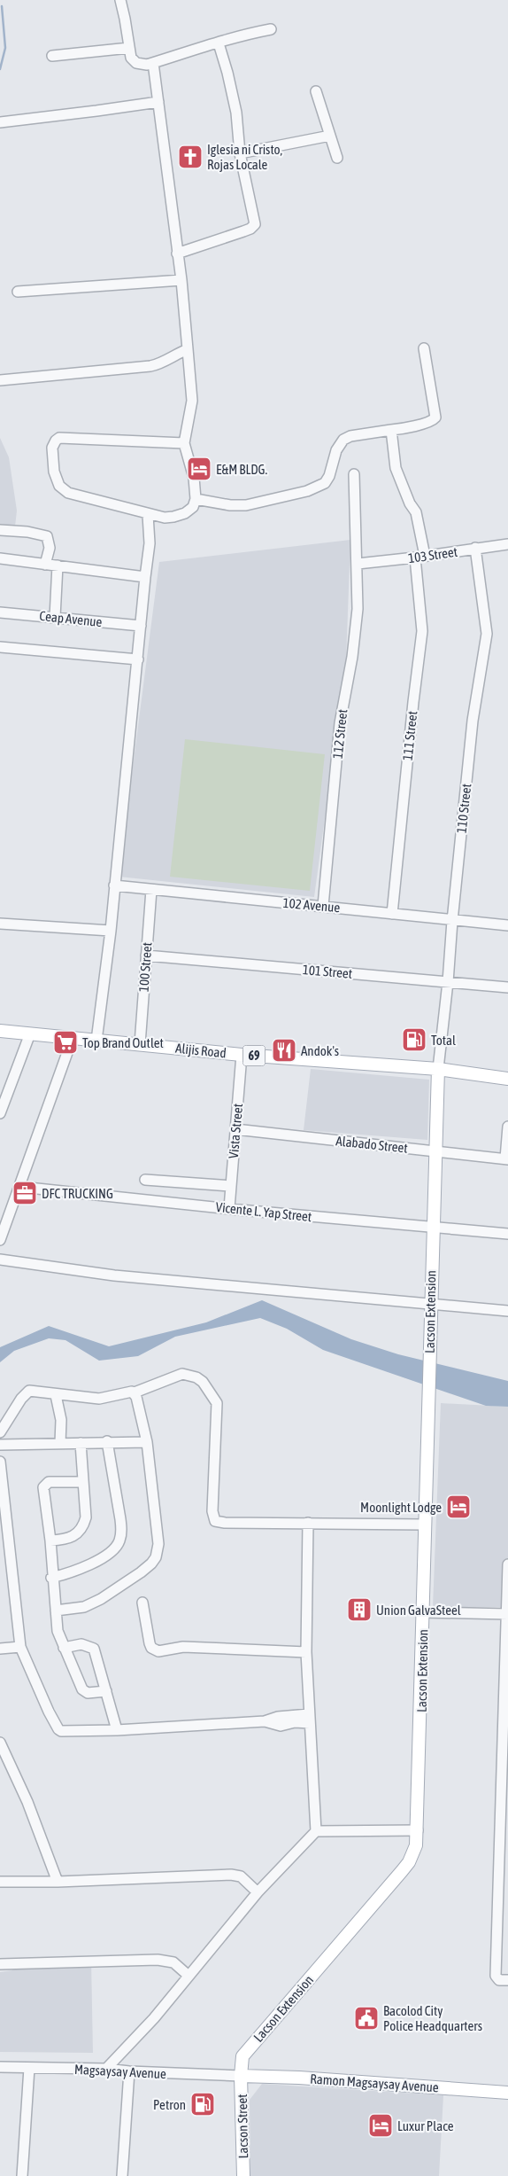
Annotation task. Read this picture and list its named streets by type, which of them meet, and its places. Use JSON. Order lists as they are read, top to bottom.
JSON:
{
  "streets": {
    "main road": [
      "Alijis Road",
      "69",
      "Lacson Extension",
      "Ramon Magsaysay Avenue",
      "Lacson Street"
    ],
    "street": [
      "103 Street",
      "Ceap Avenue",
      "112 Street",
      "111 Street",
      "110 Street",
      "102 Avenue",
      "100 Street",
      "101 Street",
      "Vista Street",
      "Alabado Street",
      "Vicente L. Yap Street",
      "Magsaysay Avenue"
    ]
  },
  "crossings": [
    ["103 Street", "112 Street"],
    ["103 Street", "111 Street"],
    ["103 Street", "110 Street"],
    ["112 Street", "102 Avenue"],
    ["111 Street", "102 Avenue"],
    ["110 Street", "102 Avenue"],
    ["110 Street", "101 Street"],
    ["110 Street", "Alijis Road"],
    ["110 Street", "Lacson Extension"],
    ["102 Avenue", "100 Street"],
    ["100 Street", "101 Street"],
    ["100 Street", "Alijis Road"],
    ["Alijis Road", "Vista Street"],
    ["Alijis Road", "Lacson Extension"],
    ["Vista Street", "Alabado Street"],
    ["Vista Street", "Vicente L. Yap Street"],
    ["Alabado Street", "Lacson Extension"],
    ["Vicente L. Yap Street", "Lacson Extension"],
    ["Lacson Extension", "Magsaysay Avenue"],
    ["Lacson Extension", "Ramon Magsaysay Avenue"],
    ["Lacson Extension", "Lacson Street"],
    ["Magsaysay Avenue", "Ramon Magsaysay Avenue"],
    ["Magsaysay Avenue", "Lacson Street"],
    ["Ramon Magsaysay Avenue", "Lacson Street"]
  ],
  "places": {
    "church": ["Iglesia ni Cristo, Rojas Locale"],
    "hotel": ["E&M BLDG.", "Moonlight Lodge", "Luxur Place"],
    "fuel station": ["Total", "Petron"],
    "supermarket": ["Top Brand Outlet"],
    "restaurant": ["Andok's"],
    "office": ["DFC TRUCKING"],
    "building": ["Union GalvaSteel"],
    "public building": ["Bacolod City Police Headquarters"]
  }
}
